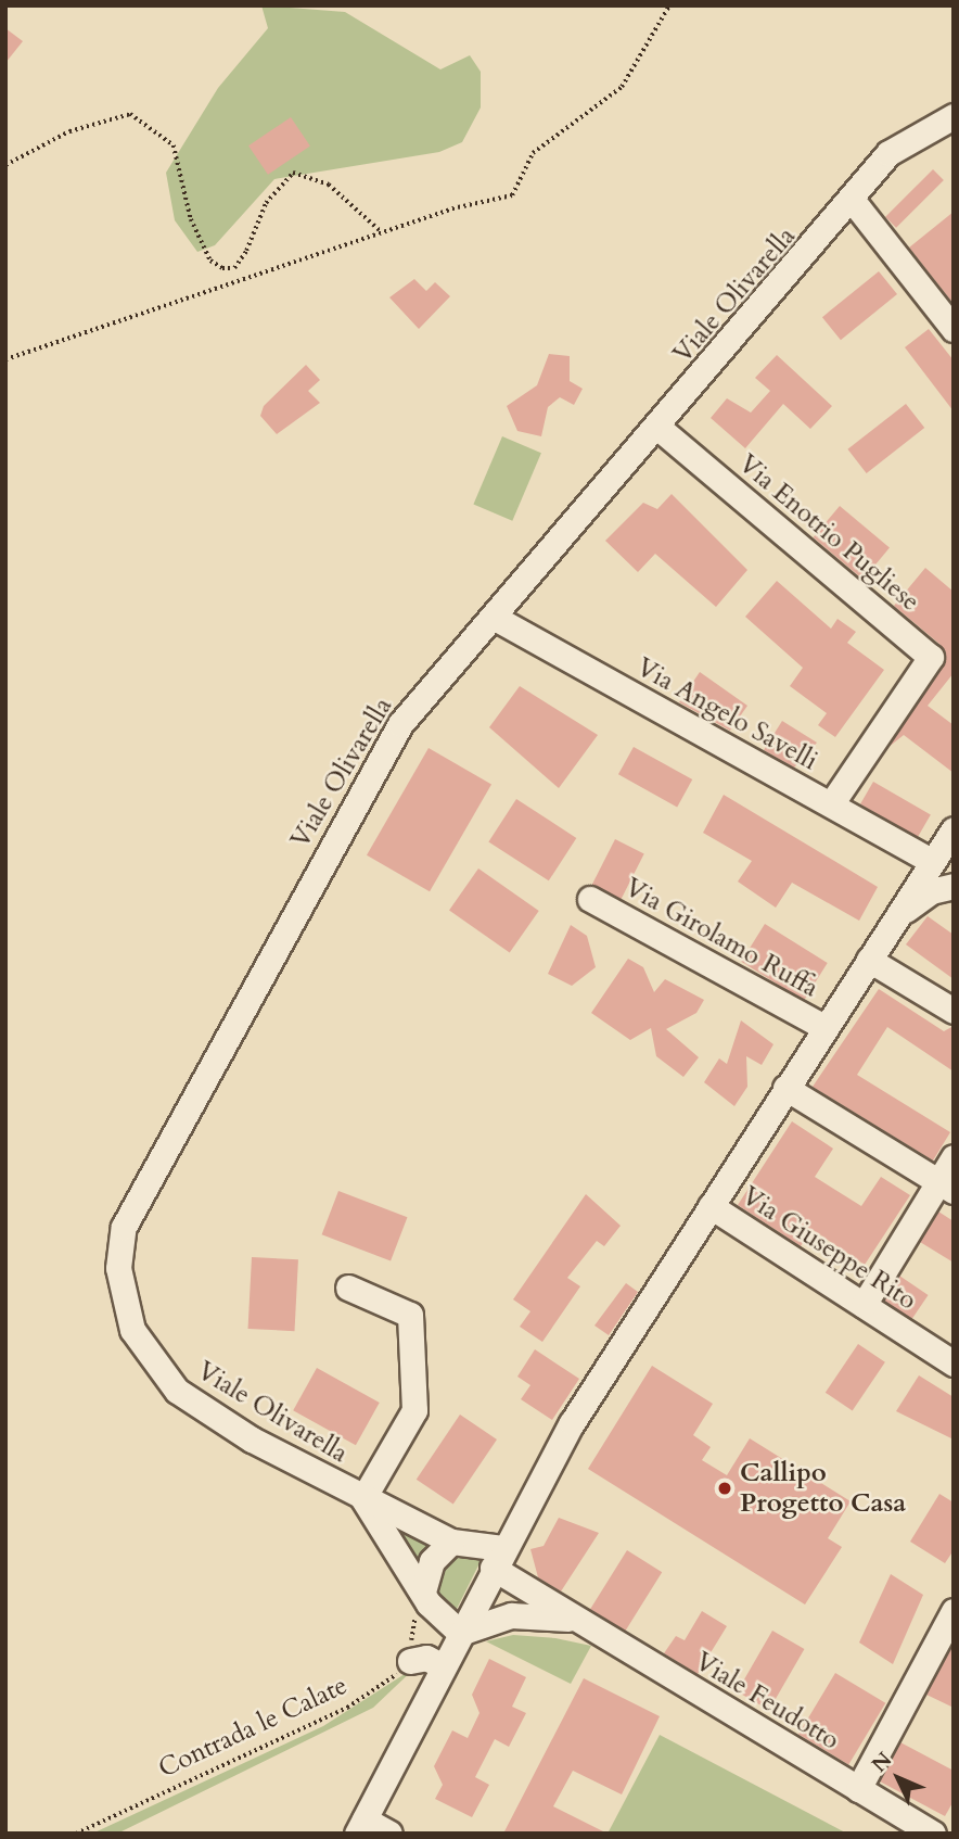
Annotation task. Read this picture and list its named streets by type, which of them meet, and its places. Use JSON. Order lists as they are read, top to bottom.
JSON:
{
  "streets": {
    "street": [
      "Viale Olivarella",
      "Via Enotrio Pugliese",
      "Via Angelo Savelli",
      "Via Girolamo Ruffa",
      "Via Giuseppe Rito",
      "Viale Feudotto"
    ],
    "path": ["Contrada le Calate"]
  },
  "crossings": [
    ["Viale Olivarella", "Via Enotrio Pugliese"],
    ["Viale Olivarella", "Via Angelo Savelli"],
    ["Viale Olivarella", "Viale Feudotto"],
    ["Via Enotrio Pugliese", "Via Angelo Savelli"]
  ],
  "places": ["Callipo Progetto Casa"],
  "north": "top left"
}
